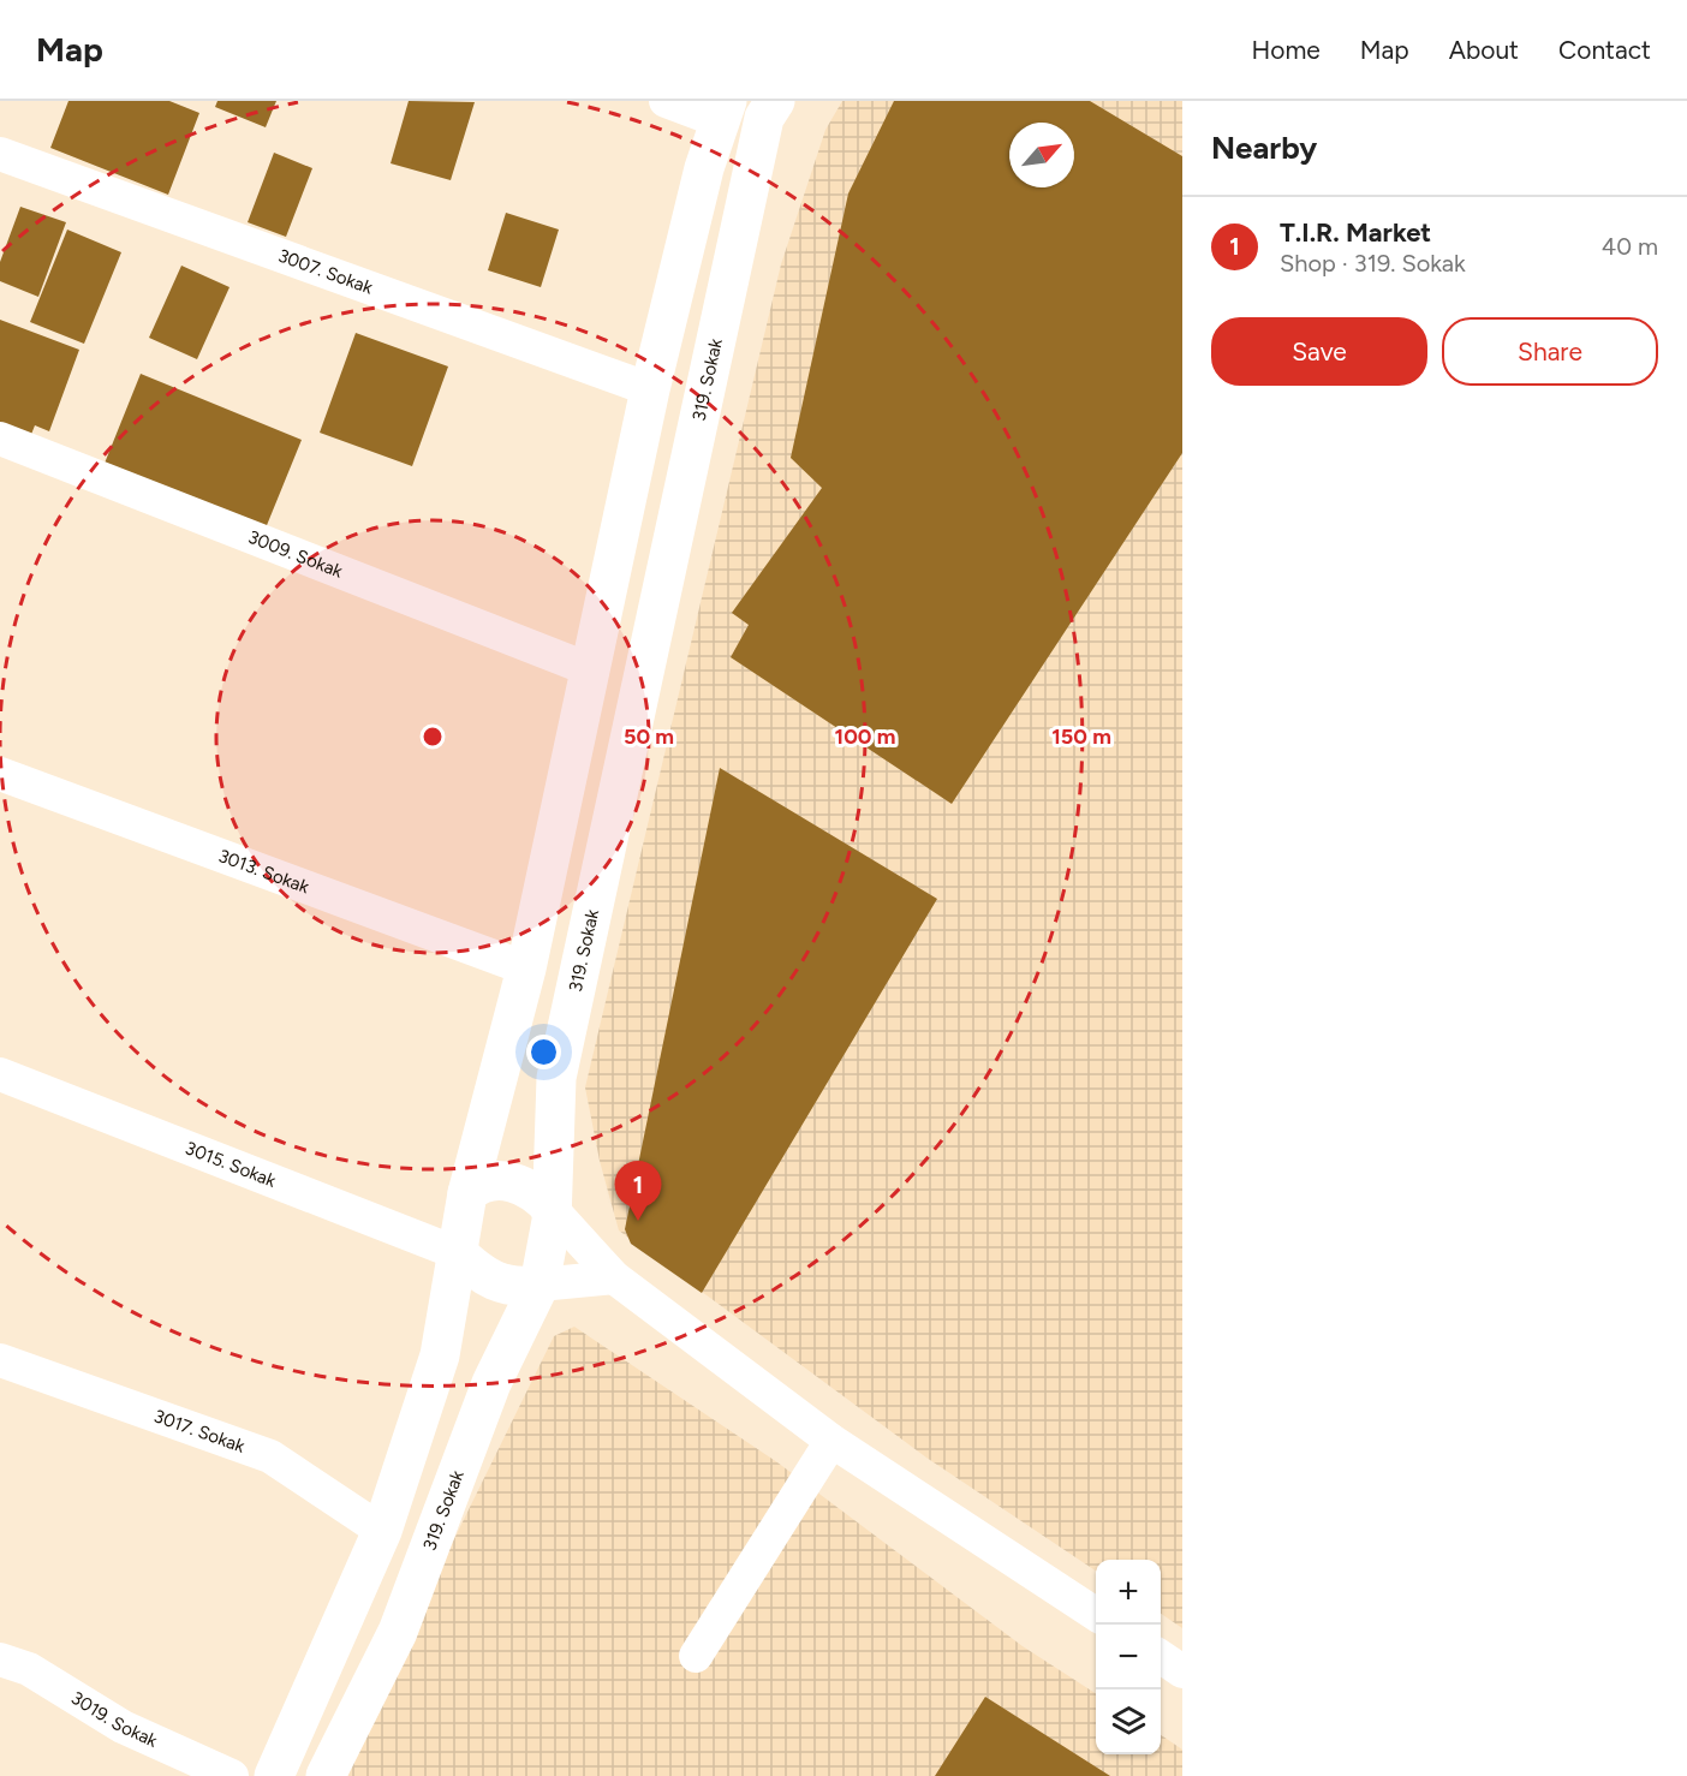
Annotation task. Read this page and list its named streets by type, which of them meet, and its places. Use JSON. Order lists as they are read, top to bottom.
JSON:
{
  "streets": {
    "main road": ["319. Sokak"],
    "street": [
      "3007. Sokak",
      "3009. Sokak",
      "3013. Sokak",
      "3015. Sokak",
      "3017. Sokak",
      "3019. Sokak"
    ]
  },
  "crossings": [
    ["319. Sokak", "3015. Sokak"]
  ],
  "north": "top right",
  "page": {
    "header": "Map",
    "nav": [
      "Home",
      "Map",
      "About",
      "Contact"
    ],
    "heading": "Nearby",
    "list": [
      {
        "mark": "1",
        "name": "T.I.R. Market",
        "note": "Shop · 319. Sokak",
        "value": "40 m"
      }
    ],
    "buttons": ["Save", "Share"],
    "pins": "1",
    "map_buttons": ["+", "−"]
  },
  "rings": ["50 m", "100 m", "150 m"]
}
